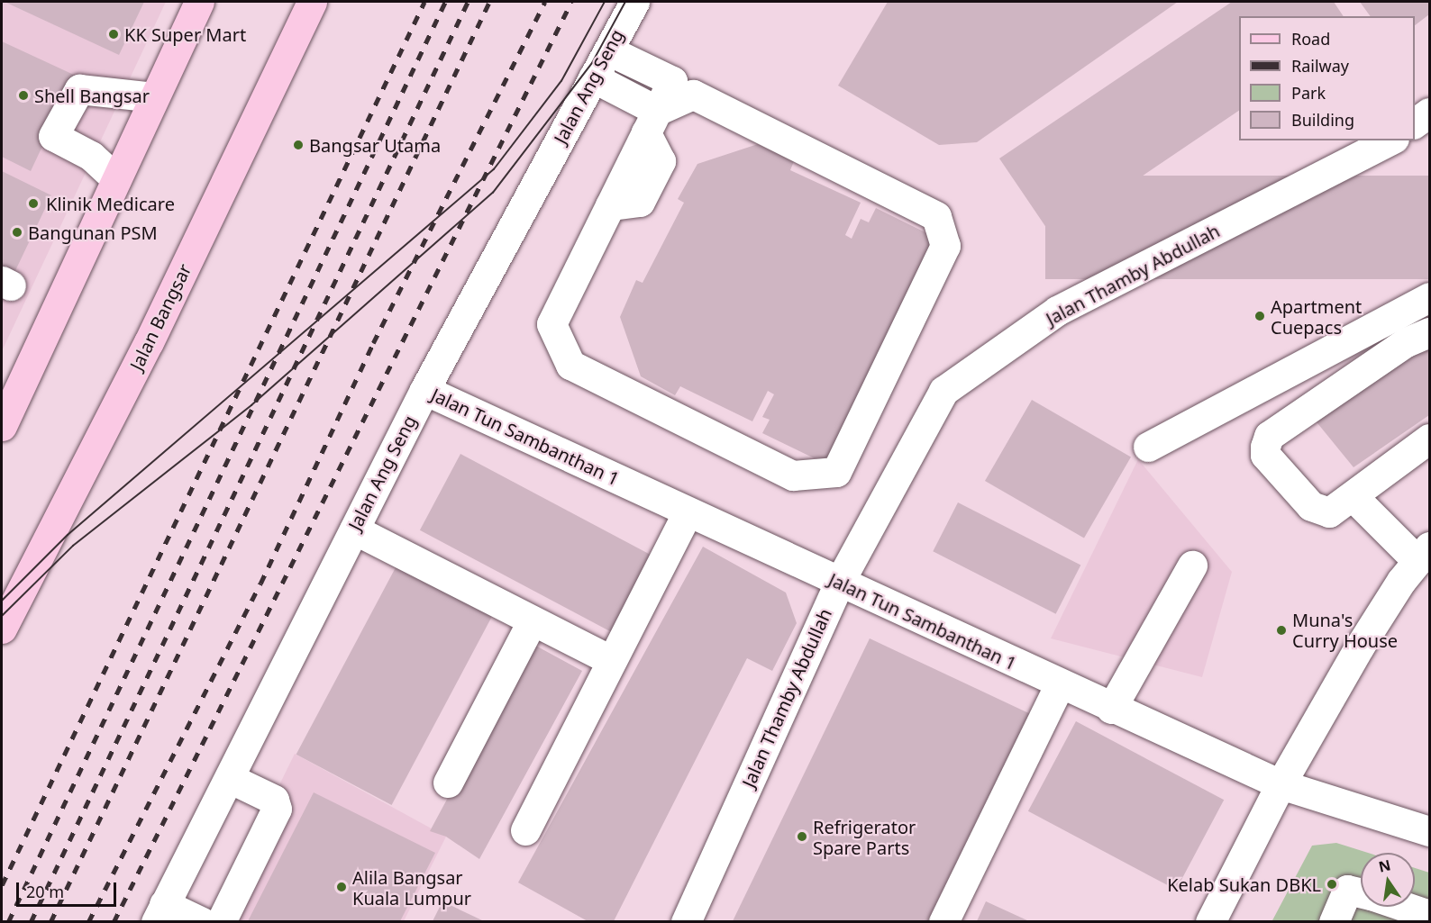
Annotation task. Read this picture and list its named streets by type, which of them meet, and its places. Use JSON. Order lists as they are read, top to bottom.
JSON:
{
  "streets": {
    "main road": ["Jalan Bangsar"],
    "street": ["Jalan Ang Seng", "Jalan Thamby Abdullah", "Jalan Tun Sambanthan 1"]
  },
  "crossings": [
    ["Jalan Ang Seng", "Jalan Tun Sambanthan 1"],
    ["Jalan Thamby Abdullah", "Jalan Tun Sambanthan 1"]
  ],
  "places": [
    "KK Super Mart",
    "Shell Bangsar",
    "Bangsar Utama",
    "Klinik Medicare",
    "Bangunan PSM",
    "Apartment Cuepacs",
    "Muna's Curry House",
    "Refrigerator Spare Parts",
    "Kelab Sukan DBKL",
    "Alila Bangsar Kuala Lumpur"
  ],
  "legend": [
    "Road",
    "Railway",
    "Park",
    "Building"
  ],
  "scale_bar": "20 m",
  "north": "top"
}
